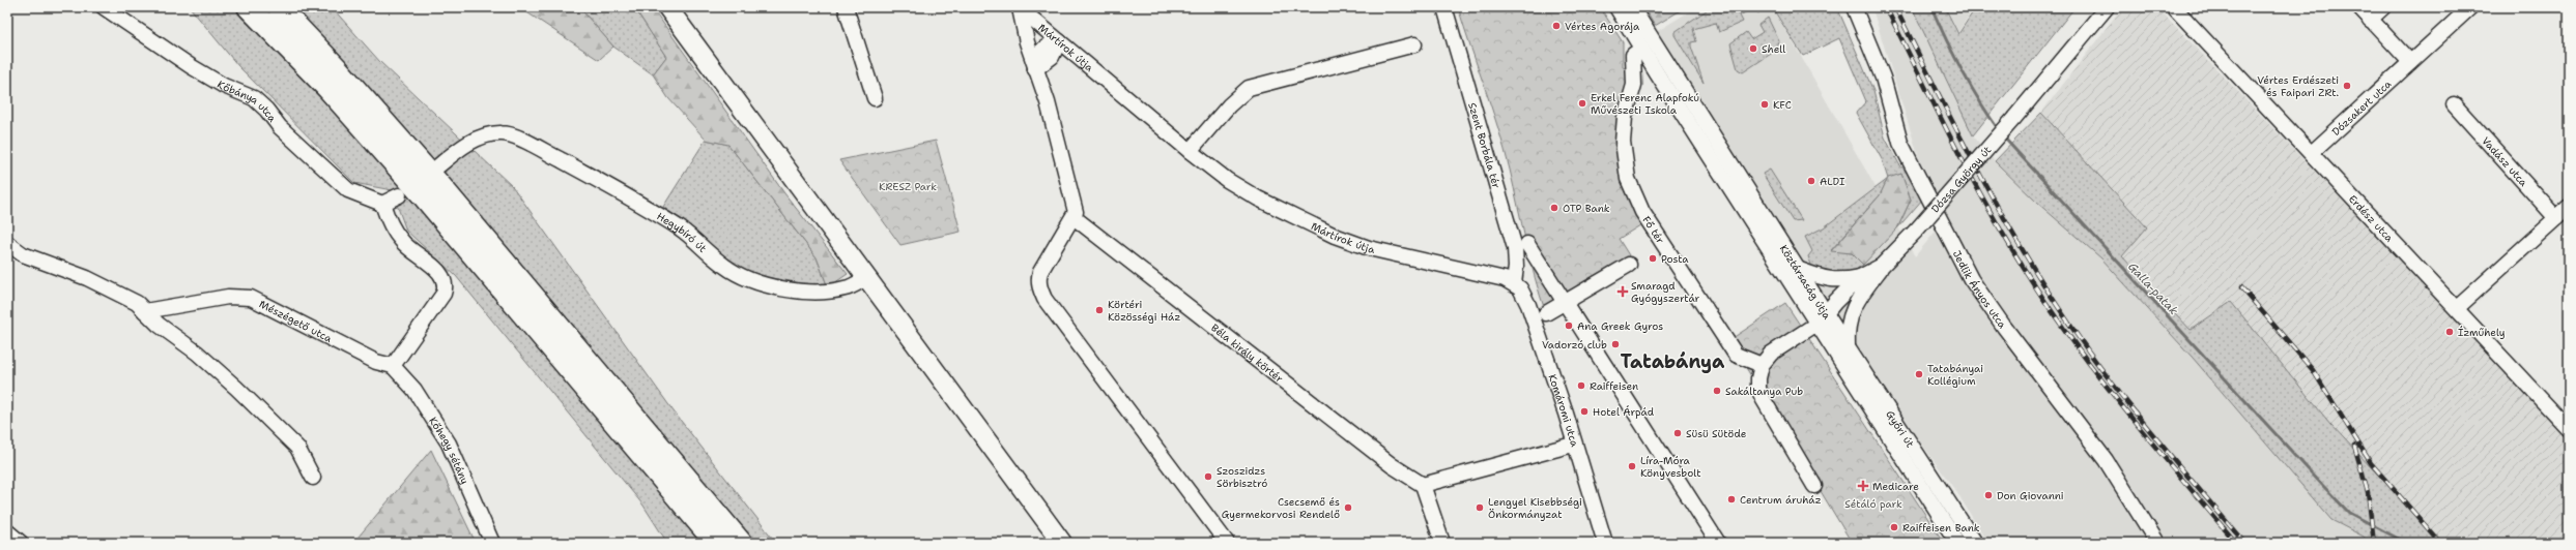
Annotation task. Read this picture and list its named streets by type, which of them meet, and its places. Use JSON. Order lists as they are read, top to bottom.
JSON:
{
  "streets": {
    "street": [
      "Mártírok útja",
      "Kőbánya utca",
      "Dózsakert utca",
      "Szent Borbála tér",
      "Vadász utca",
      "Dózsa György út",
      "Erdész utca",
      "Fő tér",
      "Hegybíró út",
      "Köztársaság útja",
      "Jedlik Ányos utca",
      "Mészégető utca",
      "Béla király körtér",
      "Komáromi utca",
      "Győri út",
      "Kőhegy sétány"
    ]
  },
  "crossings": [
    ["Mártírok útja", "Szent Borbála tér"],
    ["Mártírok útja", "Komáromi utca"],
    ["Dózsakert utca", "Erdész utca"],
    ["Szent Borbála tér", "Komáromi utca"],
    ["Dózsa György út", "Köztársaság útja"],
    ["Dózsa György út", "Győri út"],
    ["Fő tér", "Köztársaság útja"],
    ["Köztársaság útja", "Győri út"],
    ["Mészégető utca", "Kőhegy sétány"]
  ],
  "districts": ["Tatabánya"],
  "water": ["Galla-patak"],
  "parks": ["KRESZ Park", "Sétáló park"],
  "places": {
    "other": [
      "Vértes Agorája",
      "Shell",
      "Vértes Erdészeti és Faipari ZRt.",
      "Erkel Ferenc Alapfokú Művészeti Iskola",
      "KFC",
      "ALDI",
      "OTP Bank",
      "Posta",
      "Körtéri Közösségi Ház",
      "Ana Greek Gyros",
      "Ízműhely",
      "Vadorzó club",
      "Tatabányai Kollégium",
      "Raiffeisen",
      "Sakáltanya Pub",
      "Hotel Árpád",
      "Süsü Sütöde",
      "Líra-Móra Könyvesbolt",
      "Szoszidzs Sörbisztró",
      "Don Giovanni",
      "Centrum áruház",
      "Csecsemő és Gyermekorvosi Rendelő",
      "Lengyel Kisebbségi Önkormányzat",
      "Raiffeisen Bank"
    ],
    "health": ["Smaragd Gyógyszertár", "Medicare"]
  }
}
